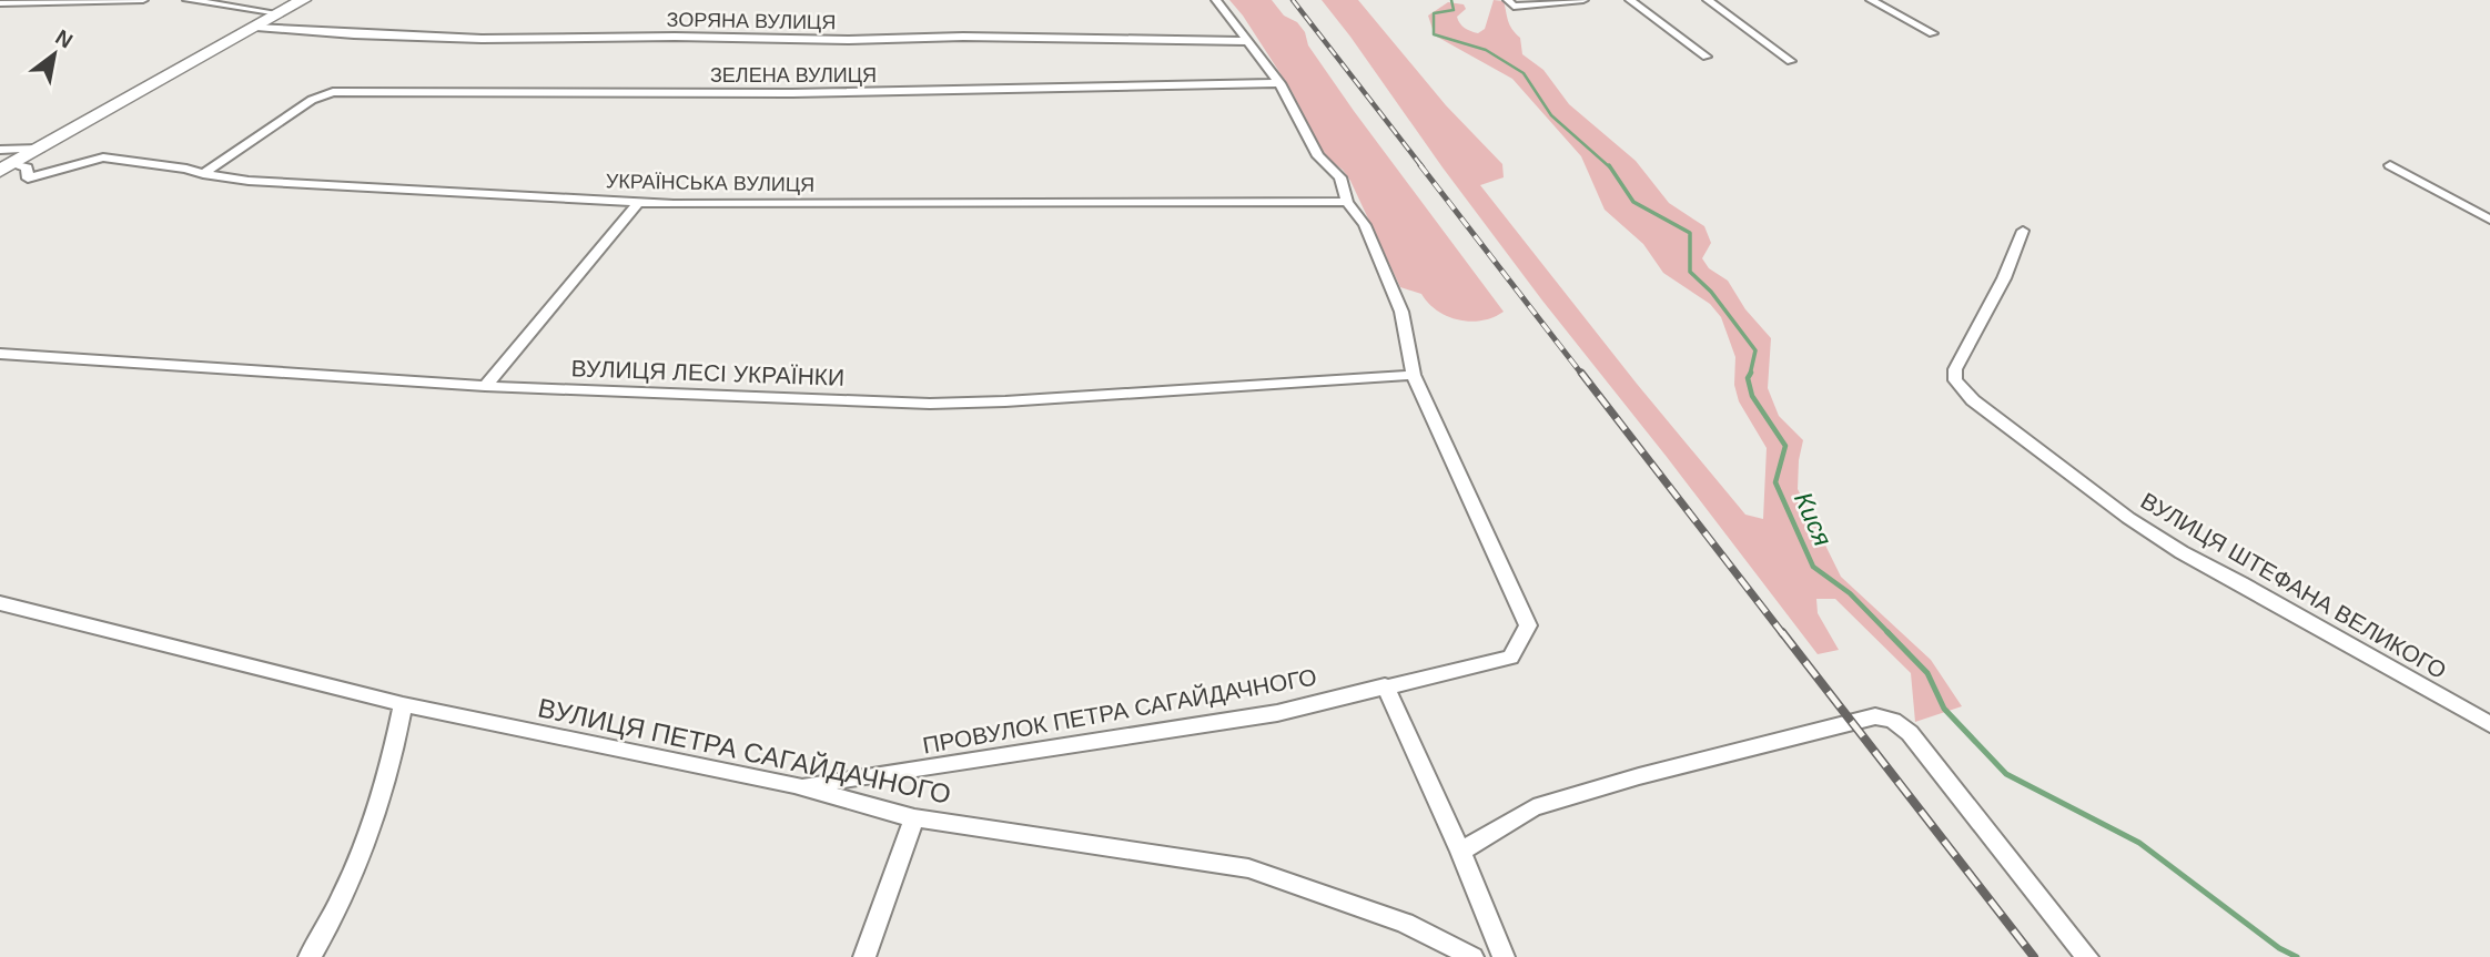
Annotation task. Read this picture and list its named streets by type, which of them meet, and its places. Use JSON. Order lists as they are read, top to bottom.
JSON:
{
  "streets": {
    "street": [
      "ЗОРЯНА ВУЛИЦЯ",
      "ЗЕЛЕНА ВУЛИЦЯ",
      "УКРАЇНСЬКА ВУЛИЦЯ",
      "ВУЛИЦЯ ЛЕСІ УКРАЇНКИ",
      "ВУЛИЦЯ ШТЕФАНА ВЕЛИКОГО",
      "ПРОВУЛОК ПЕТРА САГАЙДАЧНОГО",
      "ВУЛИЦЯ ПЕТРА САГАЙДАЧНОГО"
    ]
  },
  "crossings": [
    ["ЗЕЛЕНА ВУЛИЦЯ", "УКРАЇНСЬКА ВУЛИЦЯ"],
    ["ВУЛИЦЯ ЛЕСІ УКРАЇНКИ", "ПРОВУЛОК ПЕТРА САГАЙДАЧНОГО"],
    ["ПРОВУЛОК ПЕТРА САГАЙДАЧНОГО", "ВУЛИЦЯ ПЕТРА САГАЙДАЧНОГО"]
  ],
  "water": ["Кися"],
  "north": "top right"
}
